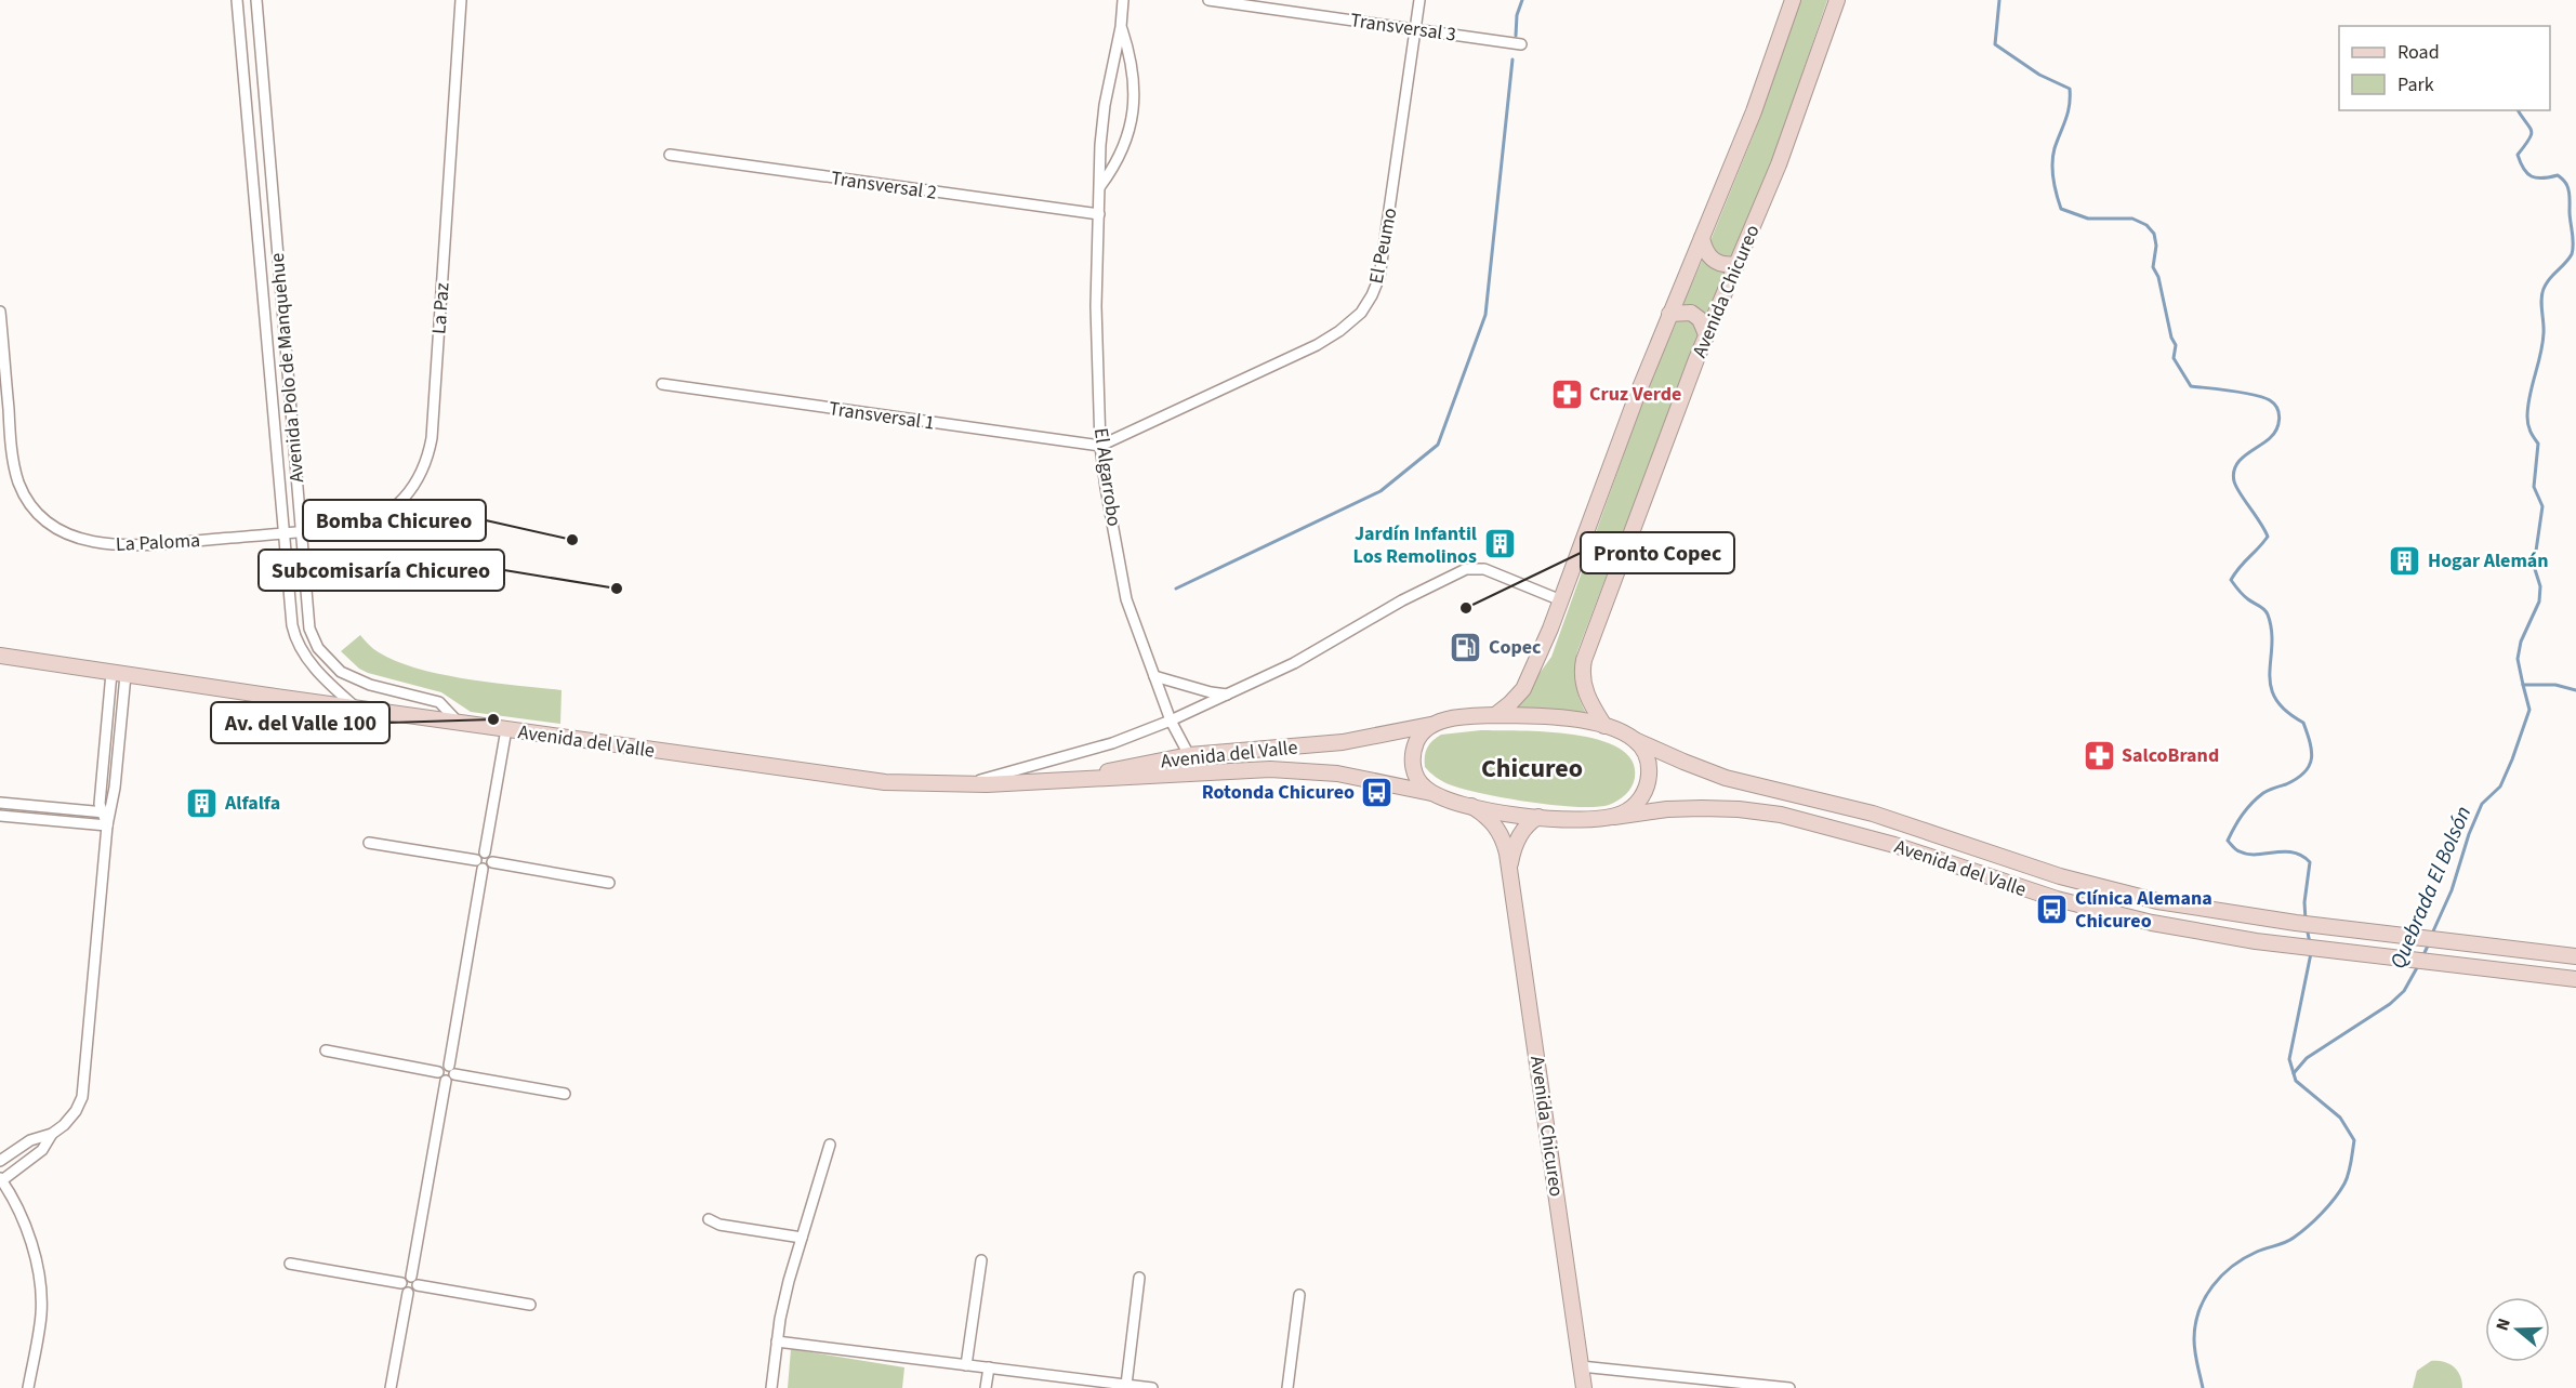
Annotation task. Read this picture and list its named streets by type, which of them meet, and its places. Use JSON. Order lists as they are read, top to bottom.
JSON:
{
  "streets": {
    "main road": ["Avenida Chicureo", "Avenida del Valle"],
    "street": [
      "Transversal 3",
      "Transversal 2",
      "El Peumo",
      "La Paz",
      "Avenida Polo de Manquehue",
      "Transversal 1",
      "El Algarrobo",
      "La Paloma"
    ]
  },
  "crossings": [
    ["Transversal 3", "El Peumo"],
    ["Transversal 2", "El Algarrobo"],
    ["El Peumo", "Transversal 1"],
    ["El Peumo", "El Algarrobo"],
    ["Avenida Chicureo", "Avenida del Valle"],
    ["La Paz", "Avenida Polo de Manquehue"],
    ["La Paz", "La Paloma"],
    ["Avenida Polo de Manquehue", "La Paloma"],
    ["Avenida Polo de Manquehue", "Avenida del Valle"],
    ["Transversal 1", "El Algarrobo"],
    ["El Algarrobo", "Avenida del Valle"]
  ],
  "districts": ["Chicureo"],
  "water": ["Quebrada El Bolsón"],
  "places": {
    "pharmacy": ["Cruz Verde", "SalcoBrand"],
    "other": [
      "Bomba Chicureo",
      "Subcomisaría Chicureo",
      "Pronto Copec",
      "Av. del Valle 100"
    ],
    "building": ["Jardín Infantil Los Remolinos", "Hogar Alemán", "Alfalfa"],
    "fuel station": ["Copec"],
    "bus stop": ["Rotonda Chicureo", "Clínica Alemana Chicureo"]
  },
  "legend": ["Road", "Park"],
  "north": "left"
}
